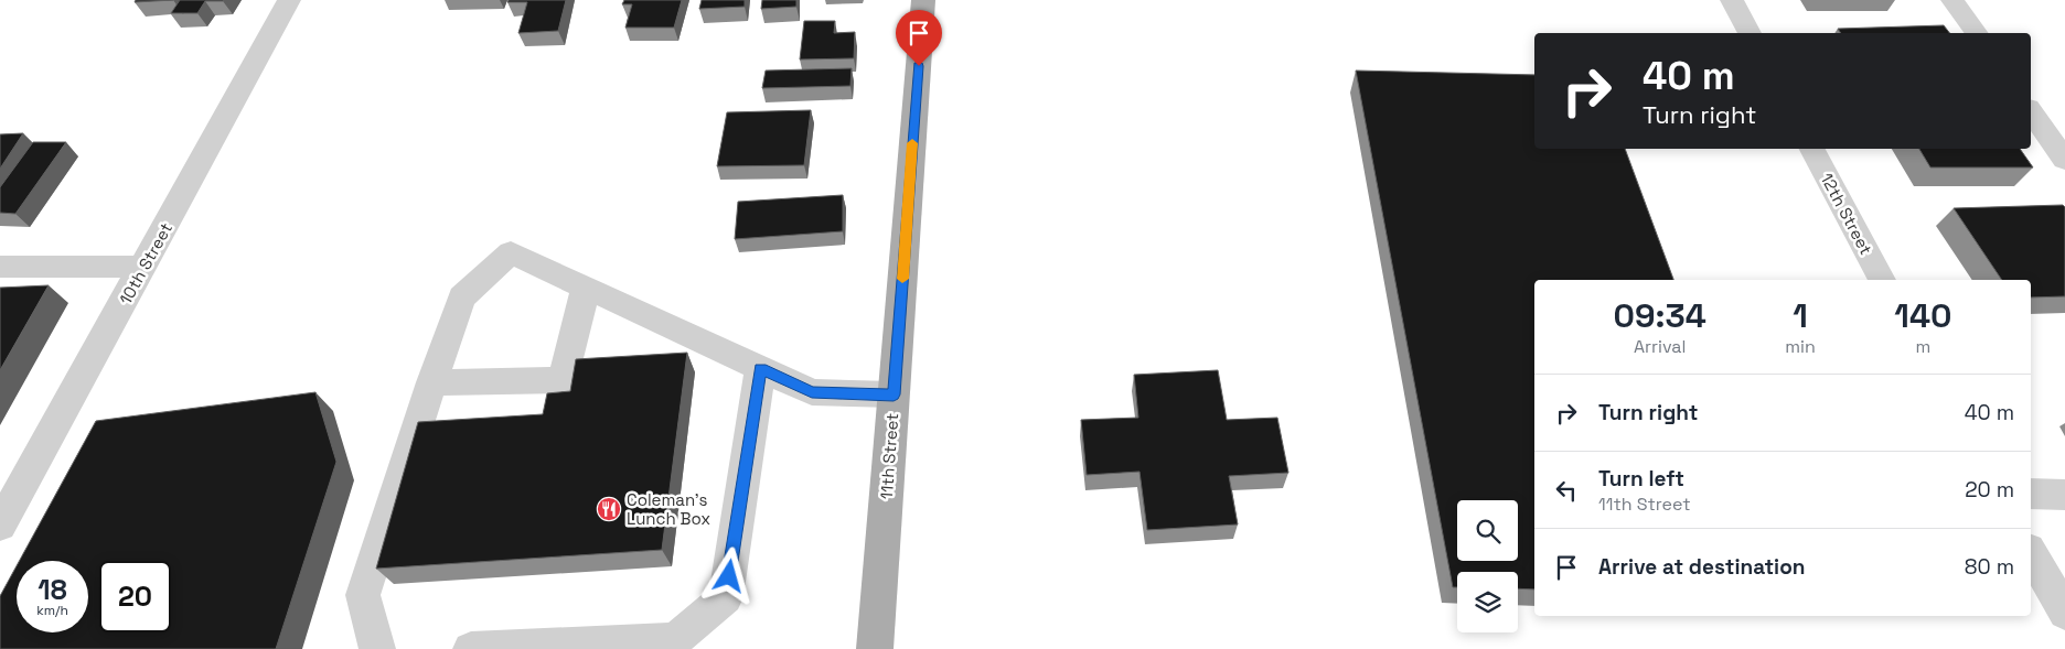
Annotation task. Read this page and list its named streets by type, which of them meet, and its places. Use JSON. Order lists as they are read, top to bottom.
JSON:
{
  "streets": {
    "main road": ["11th Street"],
    "street": ["12th Street", "10th Street"]
  },
  "places": {
    "restaurant": ["Coleman's Lunch Box"]
  },
  "page": {
    "turn": ["40 m", "Turn right"],
    "eta": [
      "09:34",
      "Arrival",
      "1",
      "min",
      "140",
      "m"
    ],
    "list": [
      {
        "name": "Turn right",
        "value": "40 m"
      },
      {
        "name": "Turn left",
        "note": "11th Street",
        "value": "20 m"
      },
      {
        "name": "Arrive at destination",
        "value": "80 m"
      }
    ],
    "speed": "18 km/h",
    "limit": "20"
  }
}
